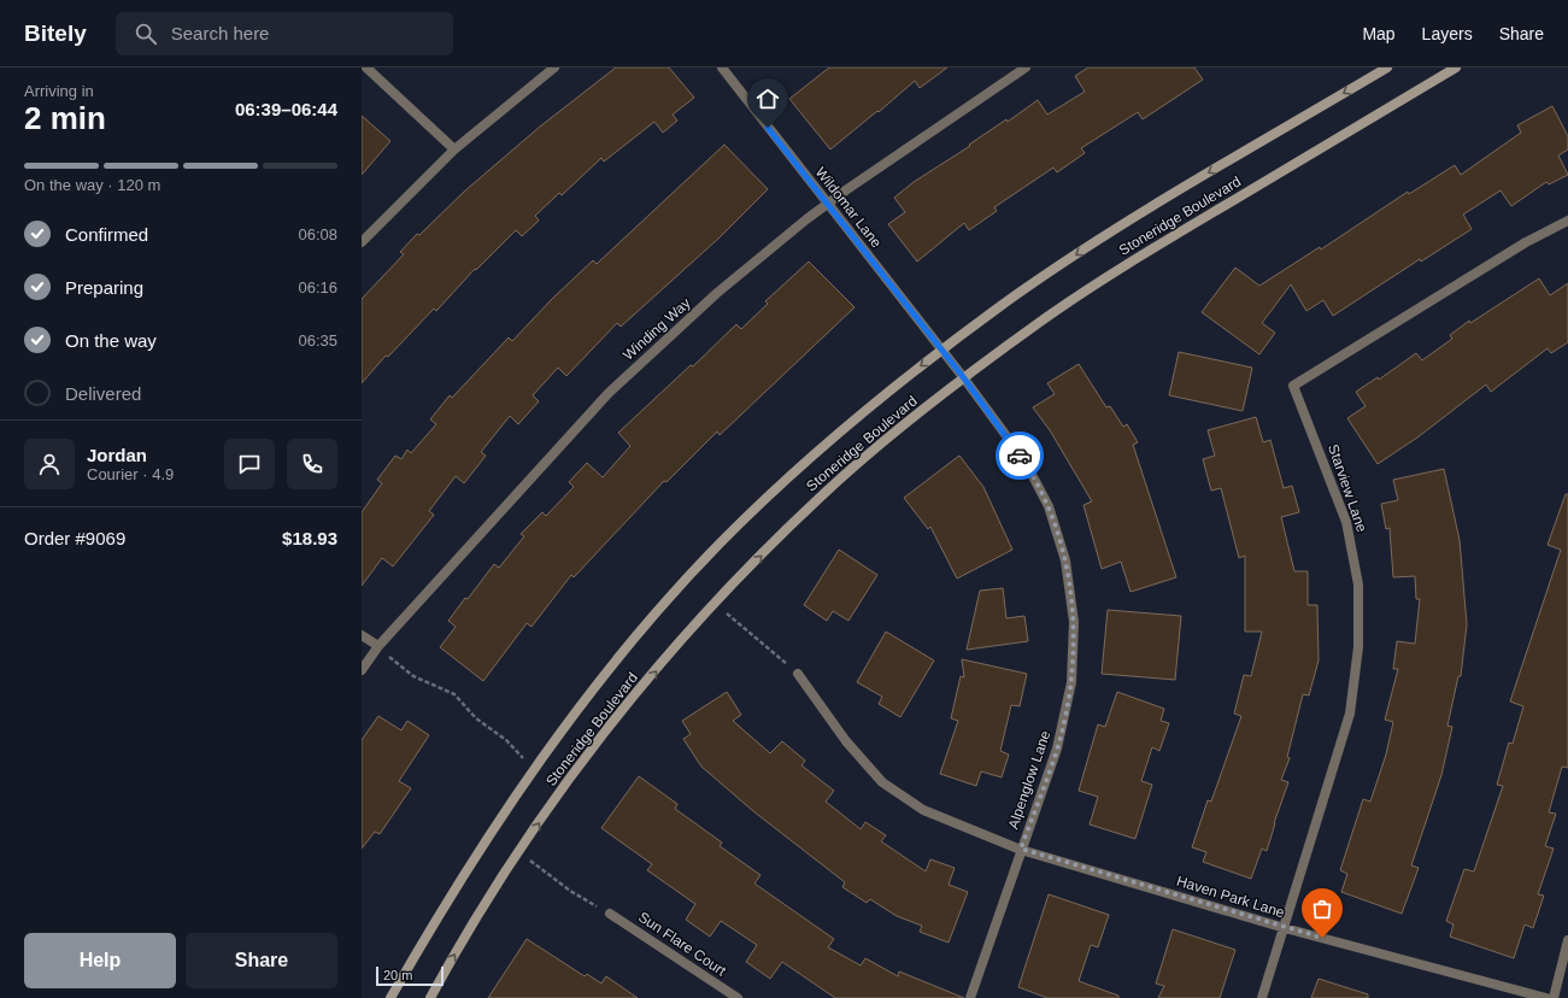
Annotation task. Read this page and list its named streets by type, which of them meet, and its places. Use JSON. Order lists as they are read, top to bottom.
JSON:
{
  "streets": {
    "street": [
      "Wildomar Lane",
      "Stoneridge Boulevard",
      "Winding Way",
      "Starview Lane",
      "Alpenglow Lane",
      "Haven Park Lane",
      "Sun Flare Court"
    ]
  },
  "crossings": [
    ["Wildomar Lane", "Stoneridge Boulevard"],
    ["Wildomar Lane", "Winding Way"],
    ["Wildomar Lane", "Alpenglow Lane"],
    ["Stoneridge Boulevard", "Alpenglow Lane"],
    ["Starview Lane", "Haven Park Lane"],
    ["Alpenglow Lane", "Haven Park Lane"]
  ],
  "scale_bar": "20 m",
  "page": {
    "header": "Bitely",
    "search": "Search here",
    "nav": ["Map", "Layers", "Share"],
    "heading": ["2 min", "Arriving in", "06:39–06:44"],
    "panel": [
      "Jordan",
      "Courier · 4.9",
      "Order #9069",
      "$18.93"
    ],
    "bar": "On the way · 120 m",
    "list": [
      ["Confirmed", "06:08"],
      ["Preparing", "06:16"],
      ["On the way", "06:35"],
      "Delivered"
    ],
    "buttons": ["Help", "Share"],
    "scale": "20 m"
  }
}
